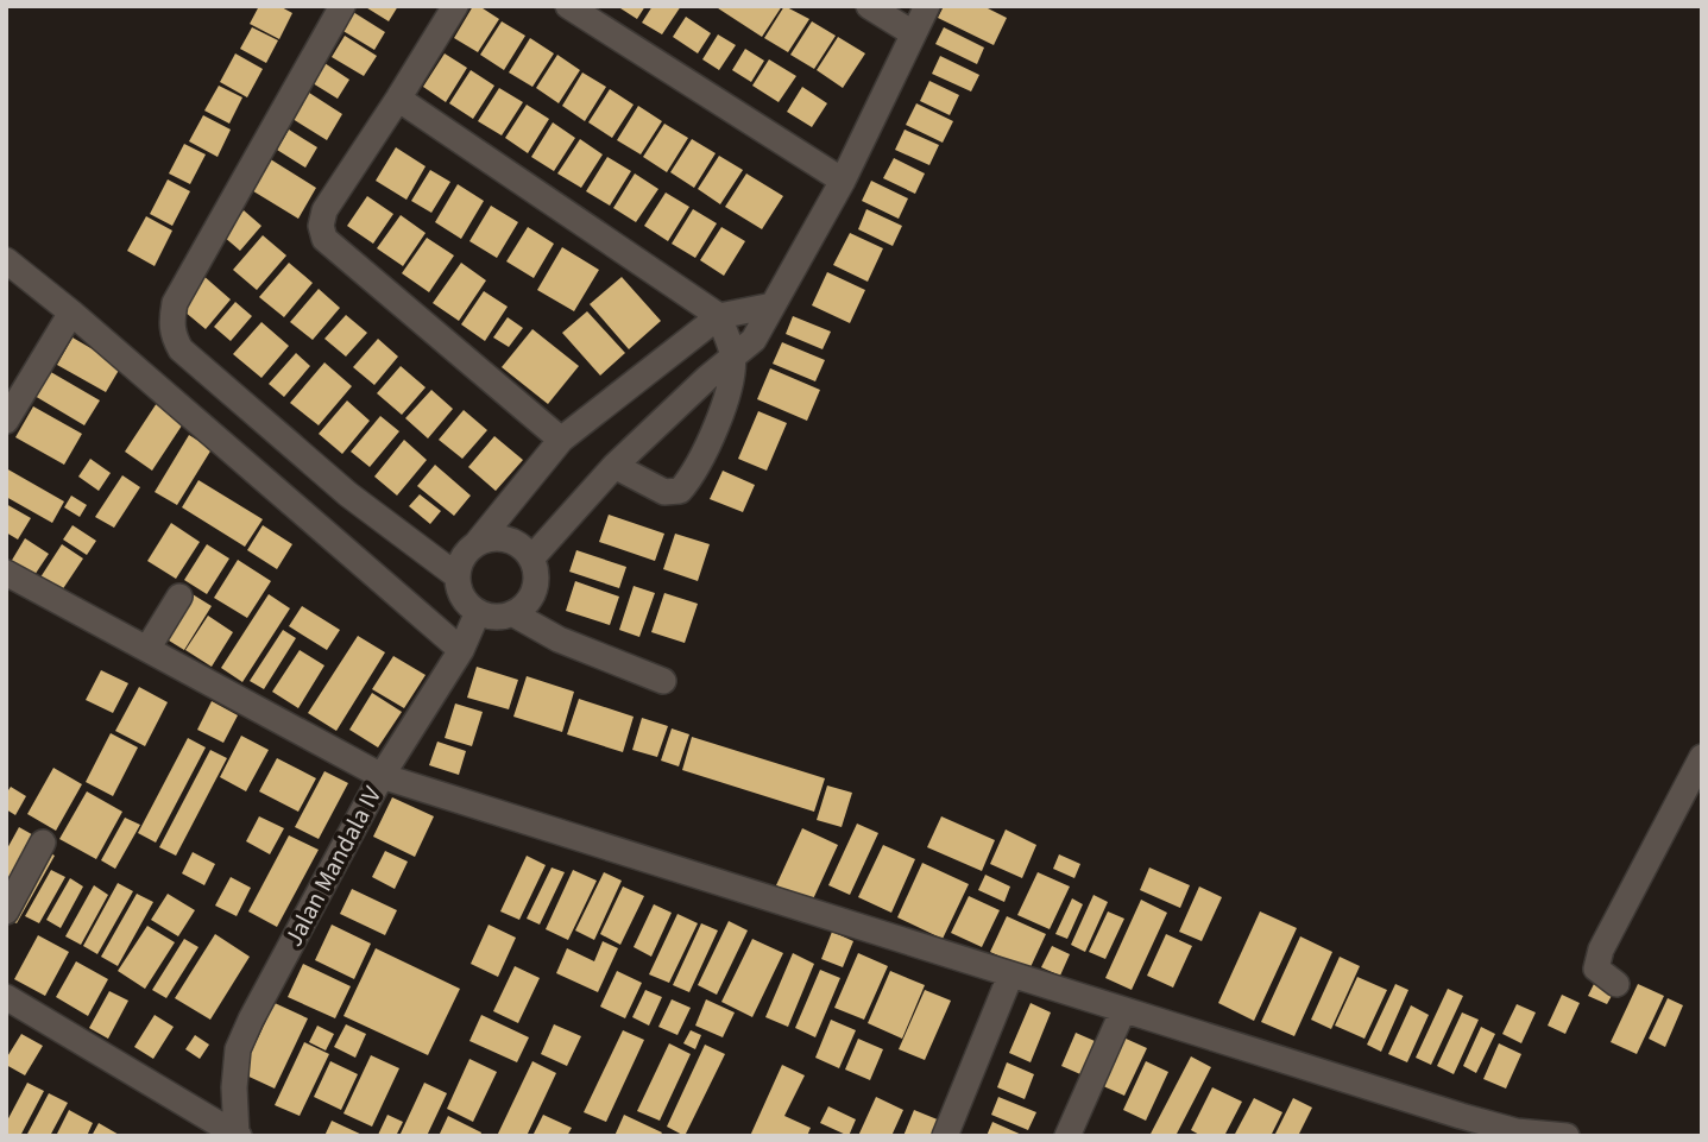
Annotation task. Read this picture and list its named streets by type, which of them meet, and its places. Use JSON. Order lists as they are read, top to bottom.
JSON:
{
  "streets": {
    "street": ["Jalan Mandala IV"]
  }
}
